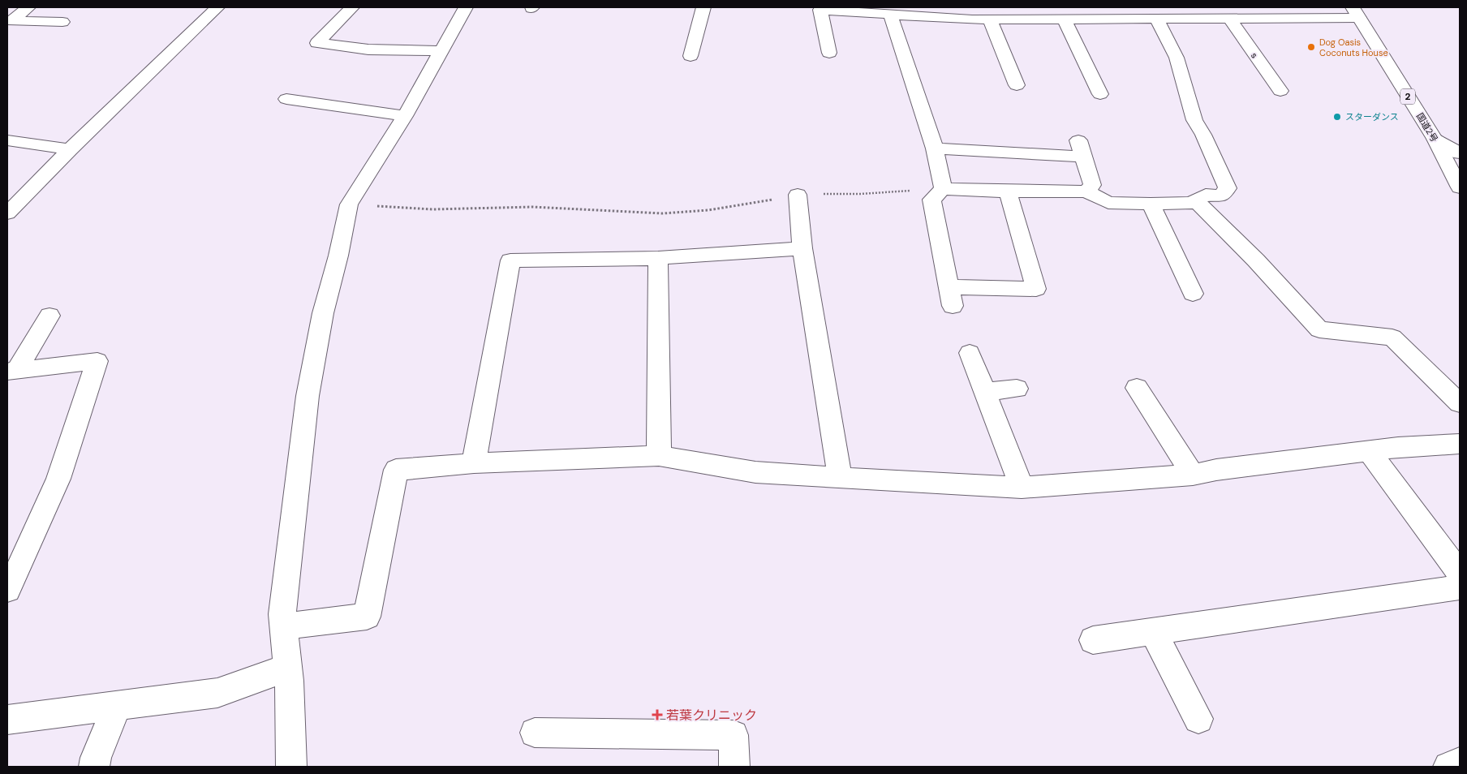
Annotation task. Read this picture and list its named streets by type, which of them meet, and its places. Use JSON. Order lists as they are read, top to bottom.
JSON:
{
  "streets": {
    "main road": ["s", "2", "国道2号"]
  },
  "places": {
    "other": ["Dog Oasis Coconuts House", "スターダンス"],
    "health": ["若葉クリニック"]
  }
}
